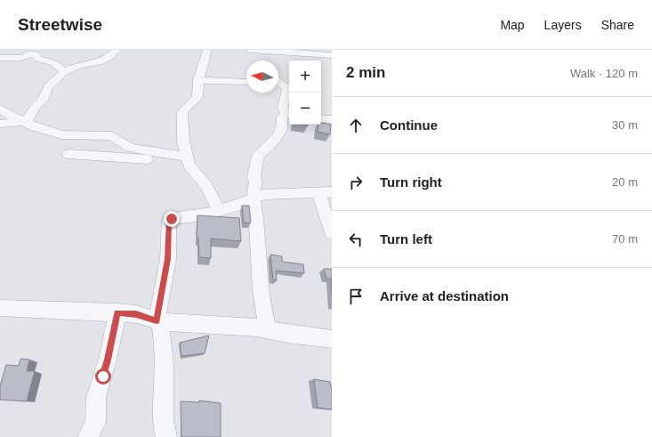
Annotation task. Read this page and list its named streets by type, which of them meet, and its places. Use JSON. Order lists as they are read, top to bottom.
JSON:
{
  "north": "left",
  "page": {
    "header": "Streetwise",
    "nav": ["Map", "Layers", "Share"],
    "heading": ["2 min", "Walk · 120 m"],
    "map_buttons": ["+", "−"],
    "list": [
      ["Continue", "30 m"],
      ["Turn right", "20 m"],
      ["Turn left", "70 m"],
      "Arrive at destination"
    ]
  }
}
